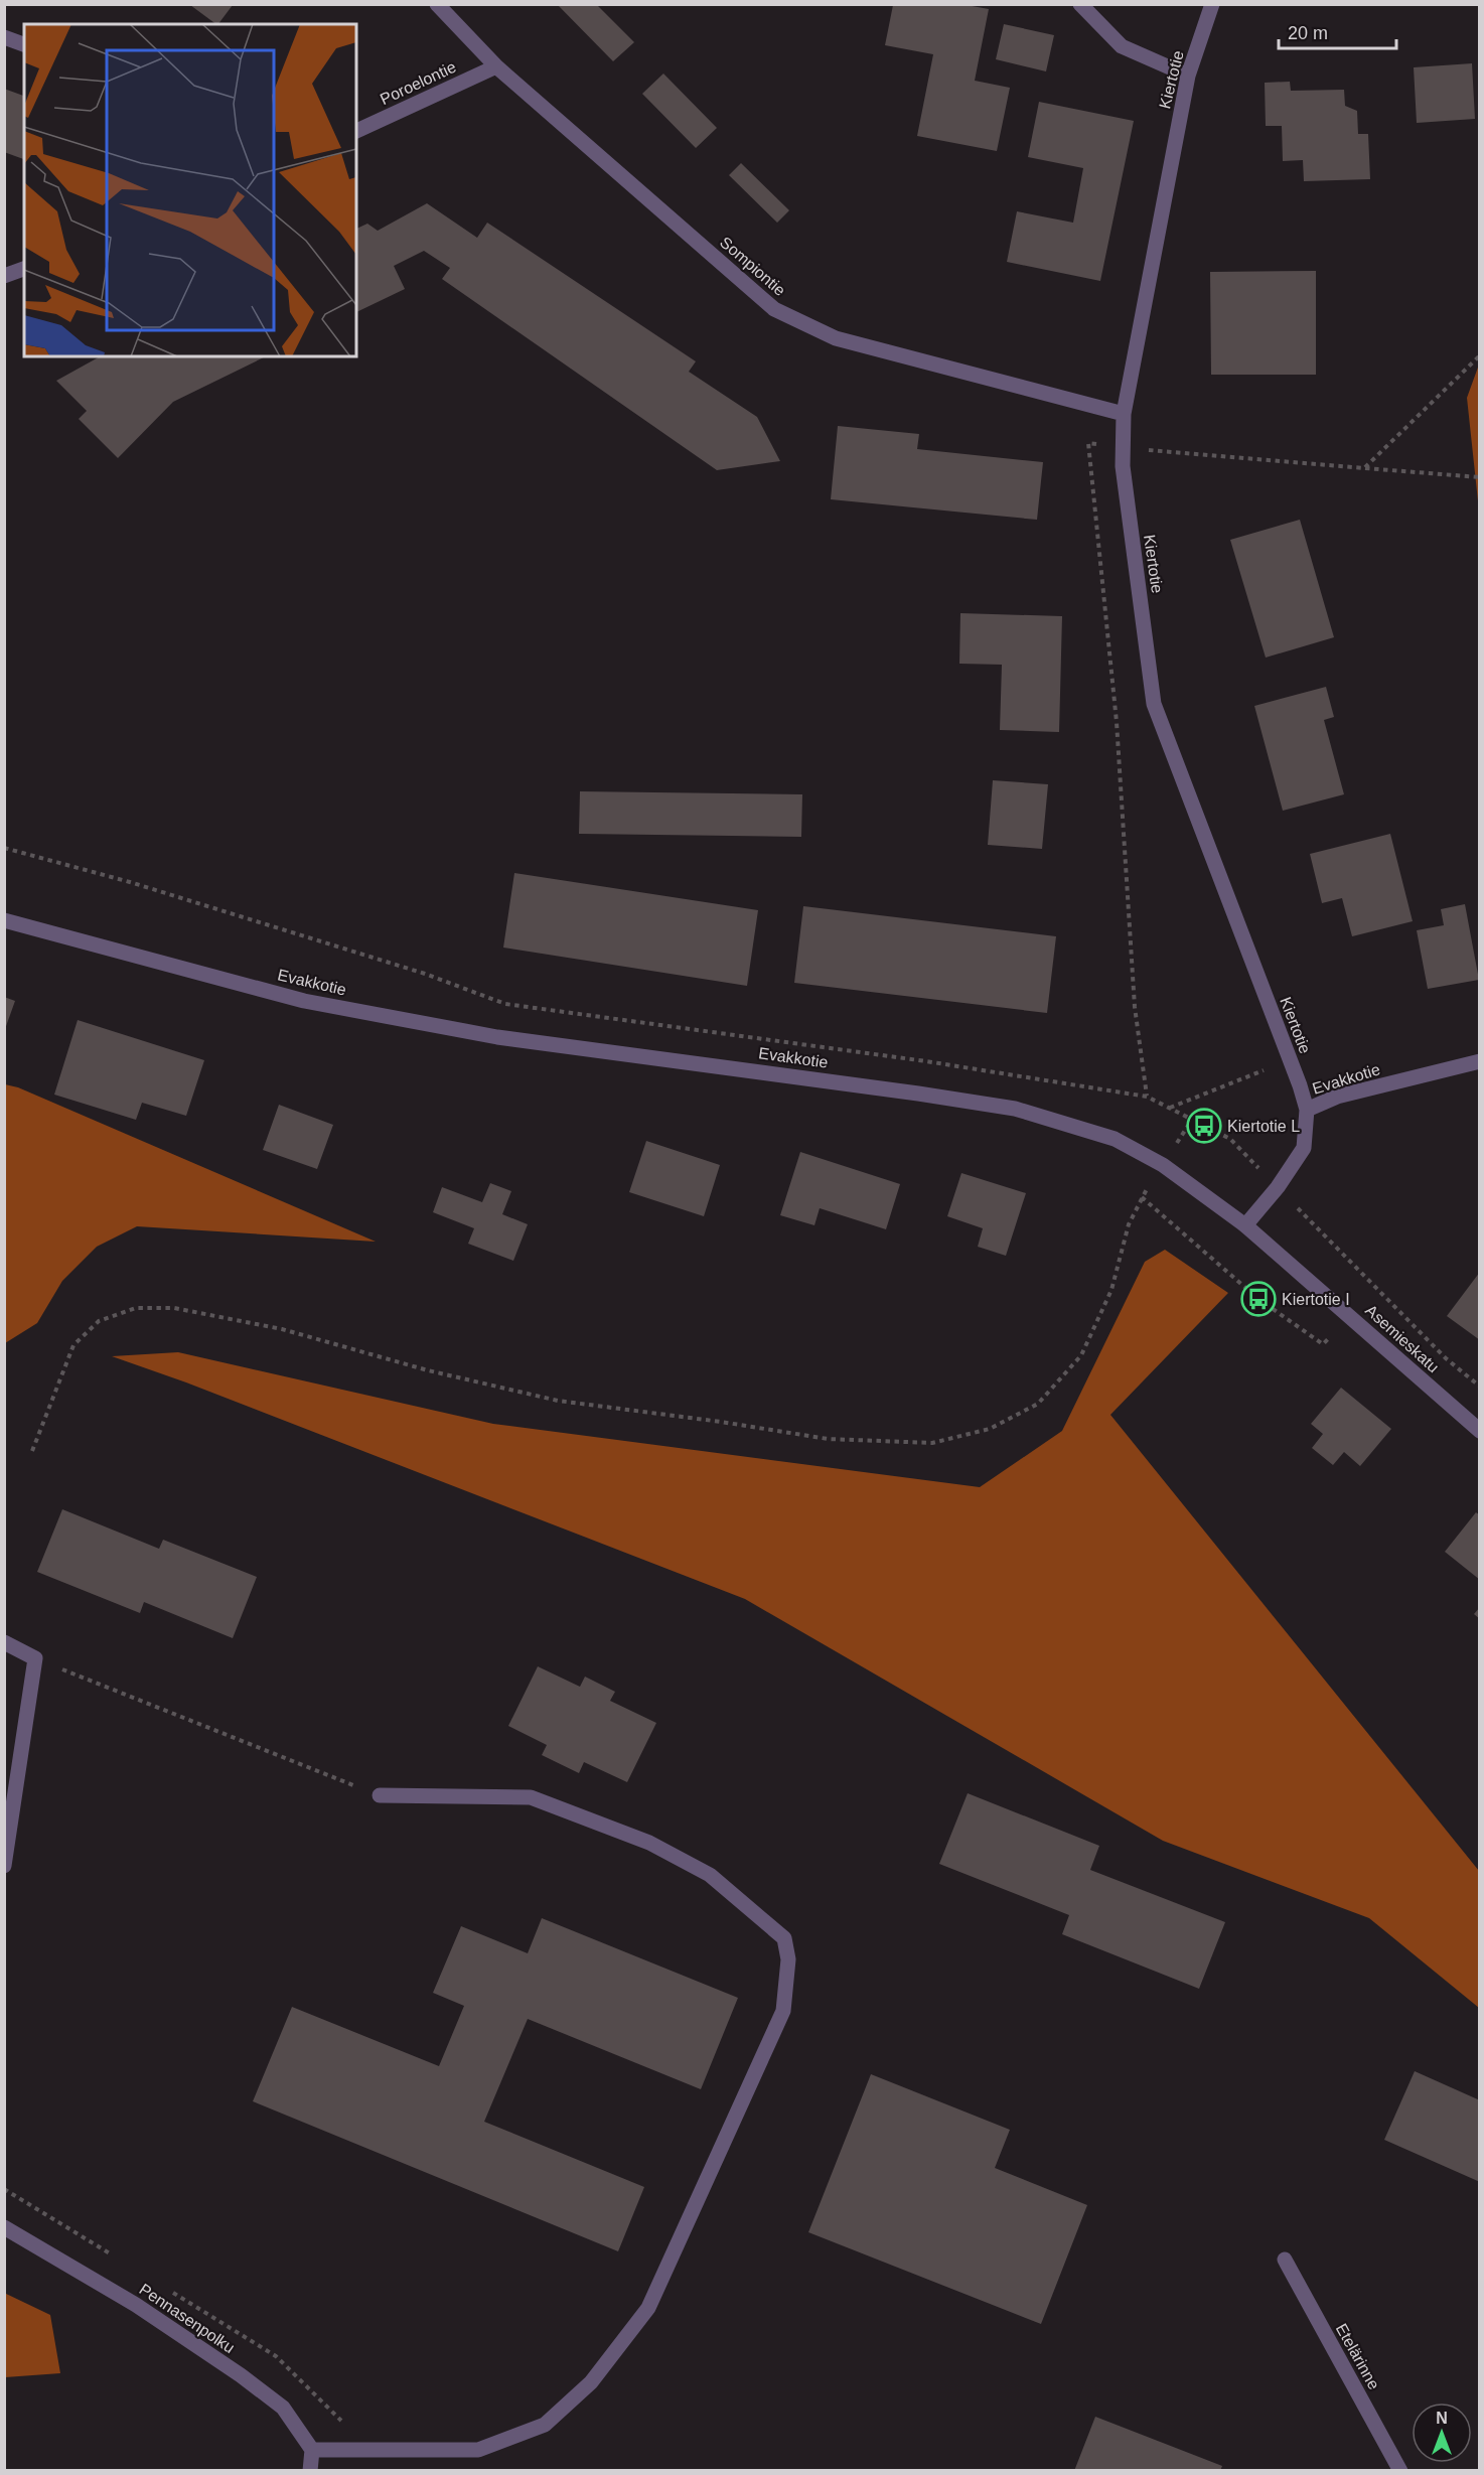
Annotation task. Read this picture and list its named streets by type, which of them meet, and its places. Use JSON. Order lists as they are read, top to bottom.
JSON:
{
  "streets": {
    "street": [
      "Kiertotie",
      "Poroelontie",
      "Sompiontie",
      "Evakkotie",
      "Asemieskatu",
      "Pennasenpolku",
      "Etelärinne"
    ]
  },
  "crossings": [
    ["Kiertotie", "Sompiontie"],
    ["Kiertotie", "Evakkotie"],
    ["Poroelontie", "Sompiontie"],
    ["Evakkotie", "Asemieskatu"]
  ],
  "places": {
    "bus stop": ["Kiertotie L", "Kiertotie I"]
  },
  "scale_bar": "20 m",
  "north": "top"
}
